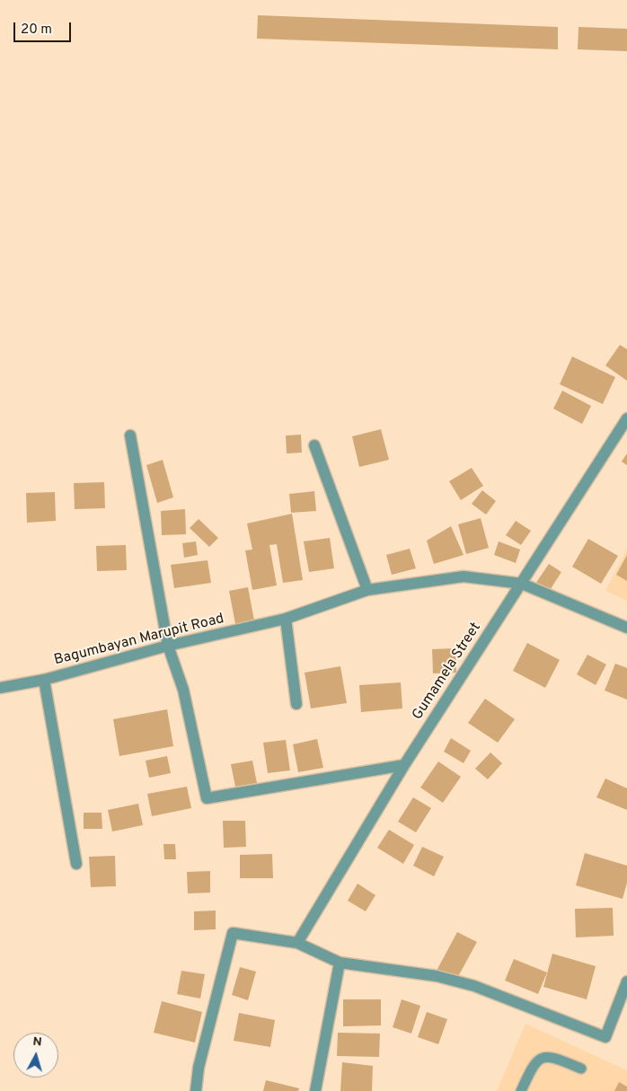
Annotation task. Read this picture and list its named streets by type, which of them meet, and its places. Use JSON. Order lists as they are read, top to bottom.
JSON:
{
  "streets": {
    "street": ["Bagumbayan Marupit Road", "Gumamela Street"]
  },
  "crossings": [
    ["Bagumbayan Marupit Road", "Gumamela Street"]
  ],
  "scale_bar": "20 m",
  "north": "top"
}
